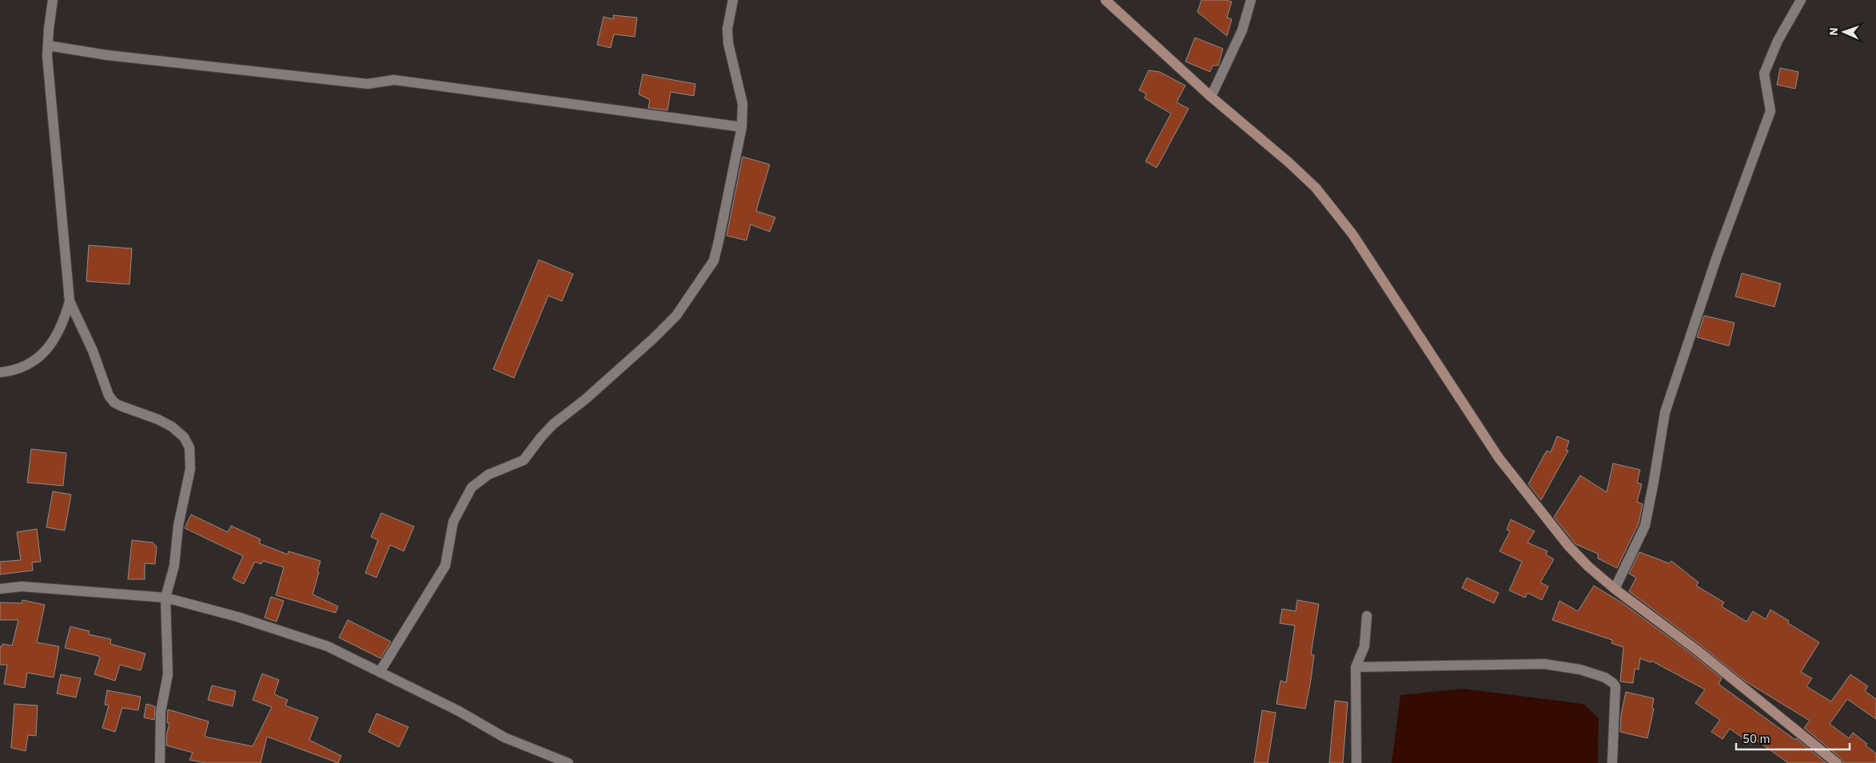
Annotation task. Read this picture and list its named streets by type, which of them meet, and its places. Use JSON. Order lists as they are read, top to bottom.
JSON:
{
  "scale_bar": "50 m",
  "north": "left"
}
